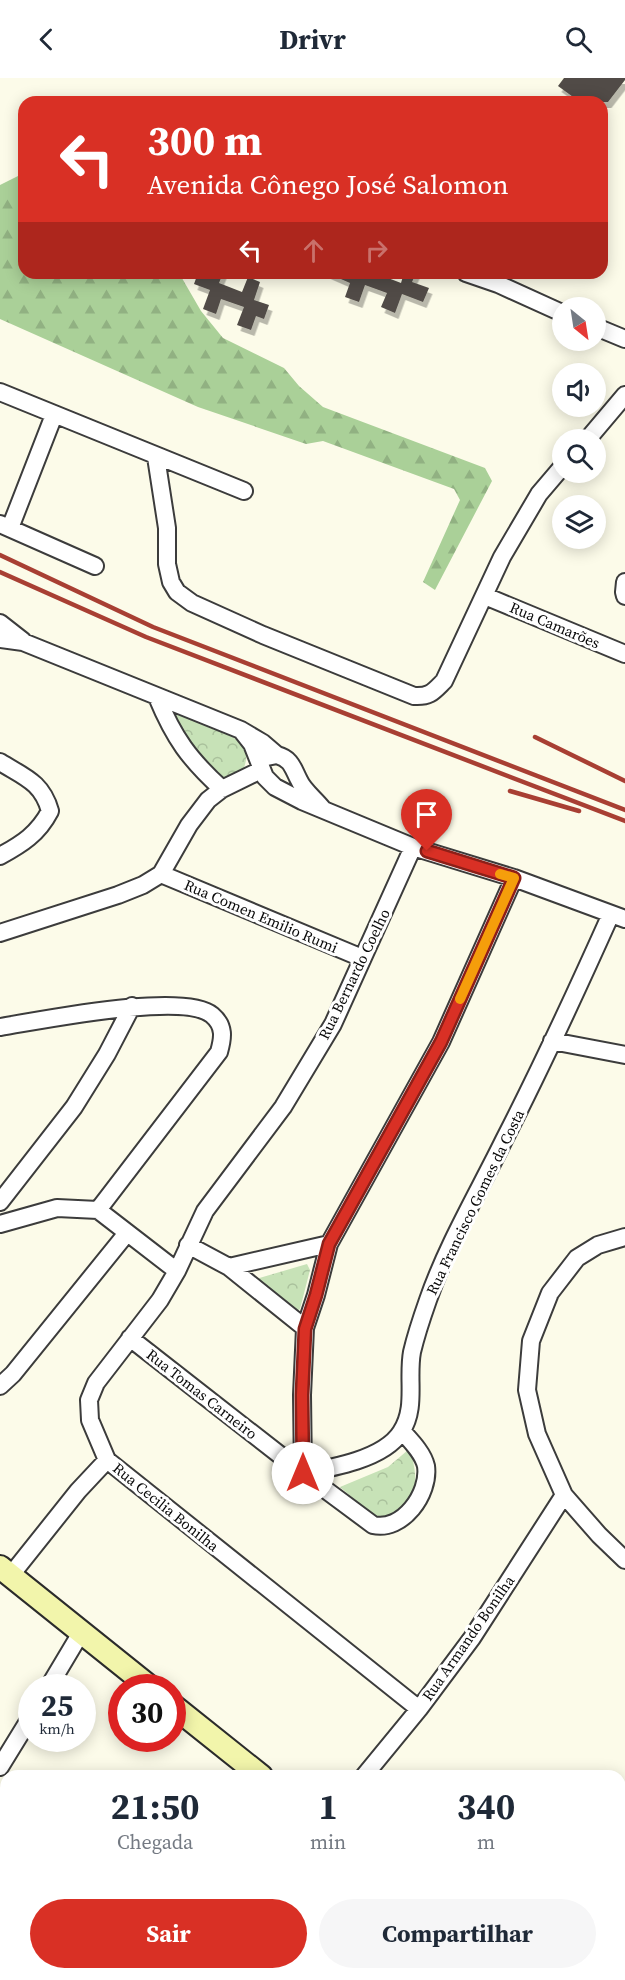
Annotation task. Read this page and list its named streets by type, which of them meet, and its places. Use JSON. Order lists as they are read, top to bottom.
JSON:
{
  "streets": {
    "street": [
      "Rua Camarões",
      "Rua Comen Emilio Rumi",
      "Rua Bernardo Coelho",
      "Rua Francisco Gomes da Costa",
      "Rua Tomas Carneiro",
      "Rua Cecilia Bonilha",
      "Rua Armando Bonilha"
    ]
  },
  "crossings": [
    ["Rua Comen Emilio Rumi", "Rua Bernardo Coelho"],
    ["Rua Bernardo Coelho", "Rua Cecilia Bonilha"],
    ["Rua Francisco Gomes da Costa", "Rua Tomas Carneiro"],
    ["Rua Tomas Carneiro", "Rua Cecilia Bonilha"],
    ["Rua Cecilia Bonilha", "Rua Armando Bonilha"]
  ],
  "north": "bottom right",
  "page": {
    "header": "Drivr",
    "turn": ["300 m", "Avenida Cônego José Salomon"],
    "speed": "25 km/h",
    "limit": "30",
    "eta": [
      "21:50",
      "Chegada",
      "1",
      "min",
      "340",
      "m"
    ],
    "buttons": ["Sair", "Compartilhar"]
  }
}
